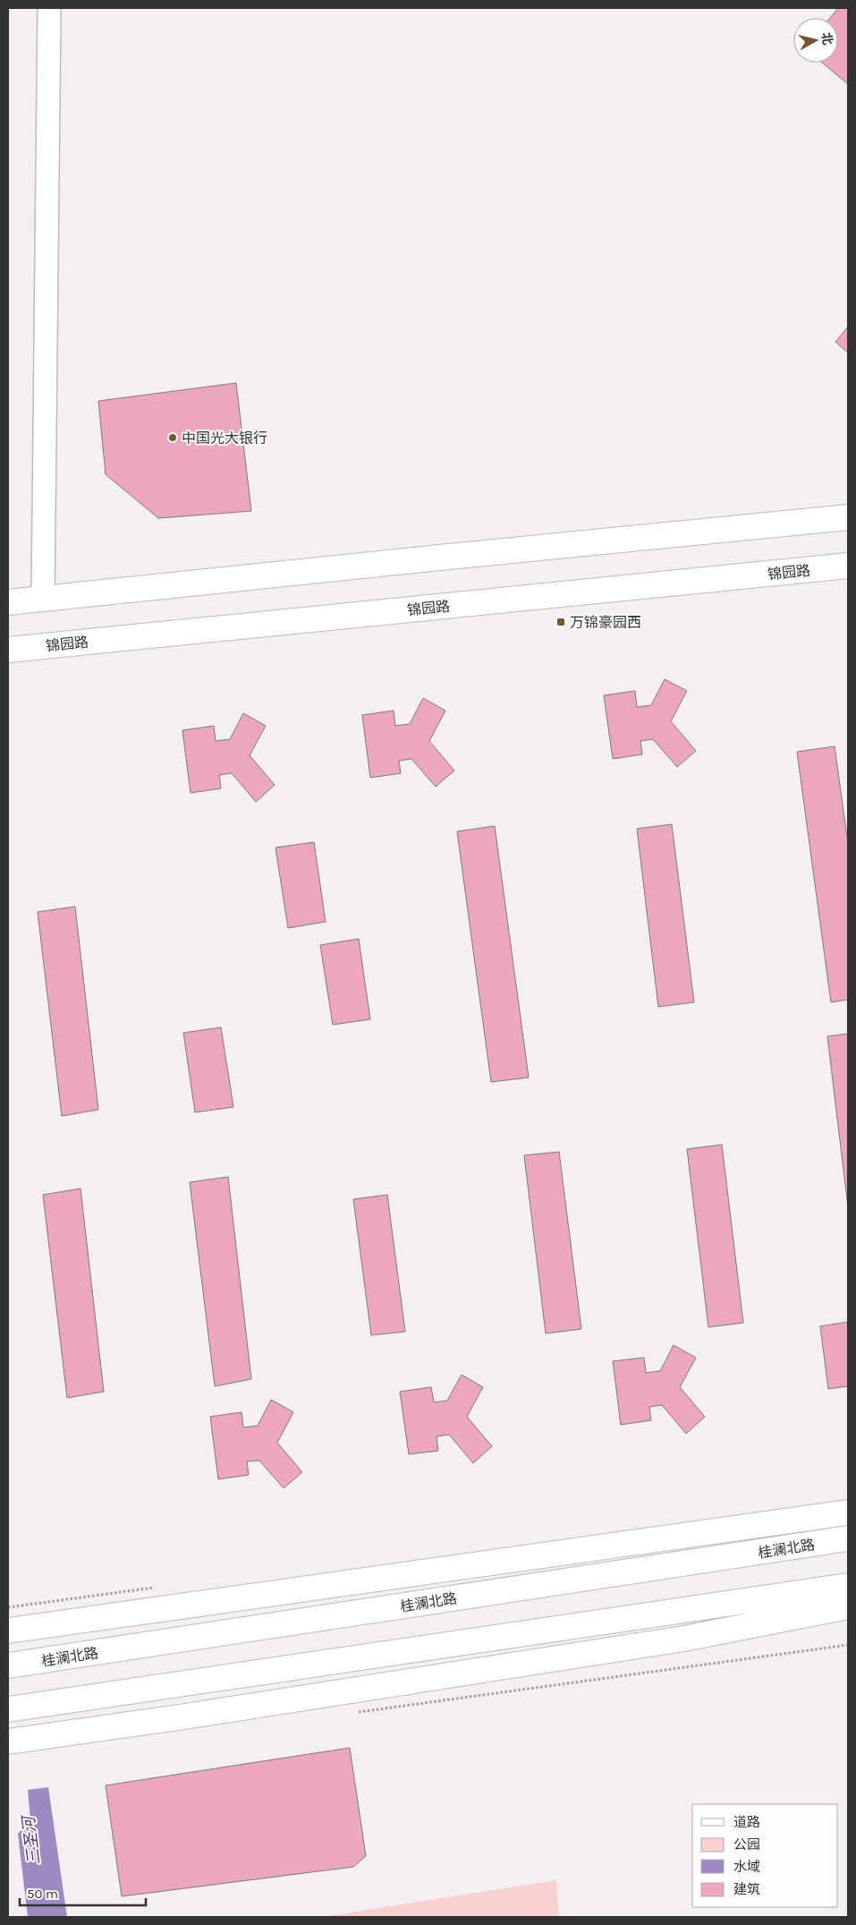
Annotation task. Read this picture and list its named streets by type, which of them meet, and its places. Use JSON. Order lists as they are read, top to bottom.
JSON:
{
  "streets": {
    "main road": ["锦园路", "桂澜北路"]
  },
  "water": ["三圣河"],
  "places": {
    "other": ["中国光大银行"],
    "transit": ["万锦豪园西"]
  },
  "legend": [
    "道路",
    "公园",
    "水域",
    "建筑"
  ],
  "scale_bar": "50 m",
  "north": "right"
}
